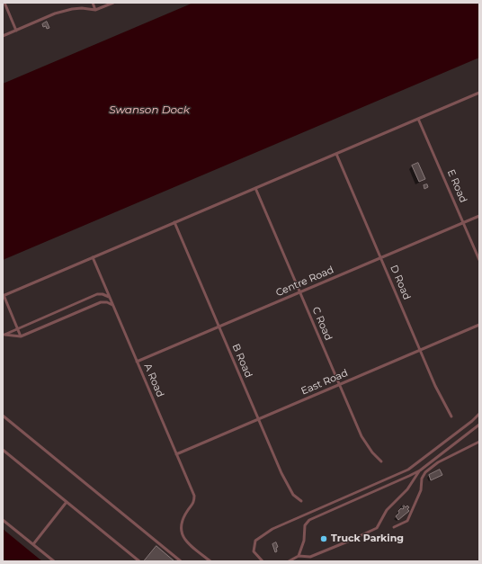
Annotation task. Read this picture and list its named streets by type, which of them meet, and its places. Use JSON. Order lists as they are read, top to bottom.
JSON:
{
  "streets": {
    "lane": [
      "E Road",
      "Centre Road",
      "D Road",
      "C Road",
      "B Road",
      "A Road",
      "East Road"
    ]
  },
  "crossings": [
    ["E Road", "Centre Road"],
    ["Centre Road", "D Road"],
    ["Centre Road", "C Road"],
    ["Centre Road", "B Road"],
    ["Centre Road", "A Road"],
    ["D Road", "East Road"],
    ["C Road", "East Road"],
    ["B Road", "East Road"],
    ["A Road", "East Road"]
  ],
  "water": ["Swanson Dock"],
  "places": ["Truck Parking"]
}
